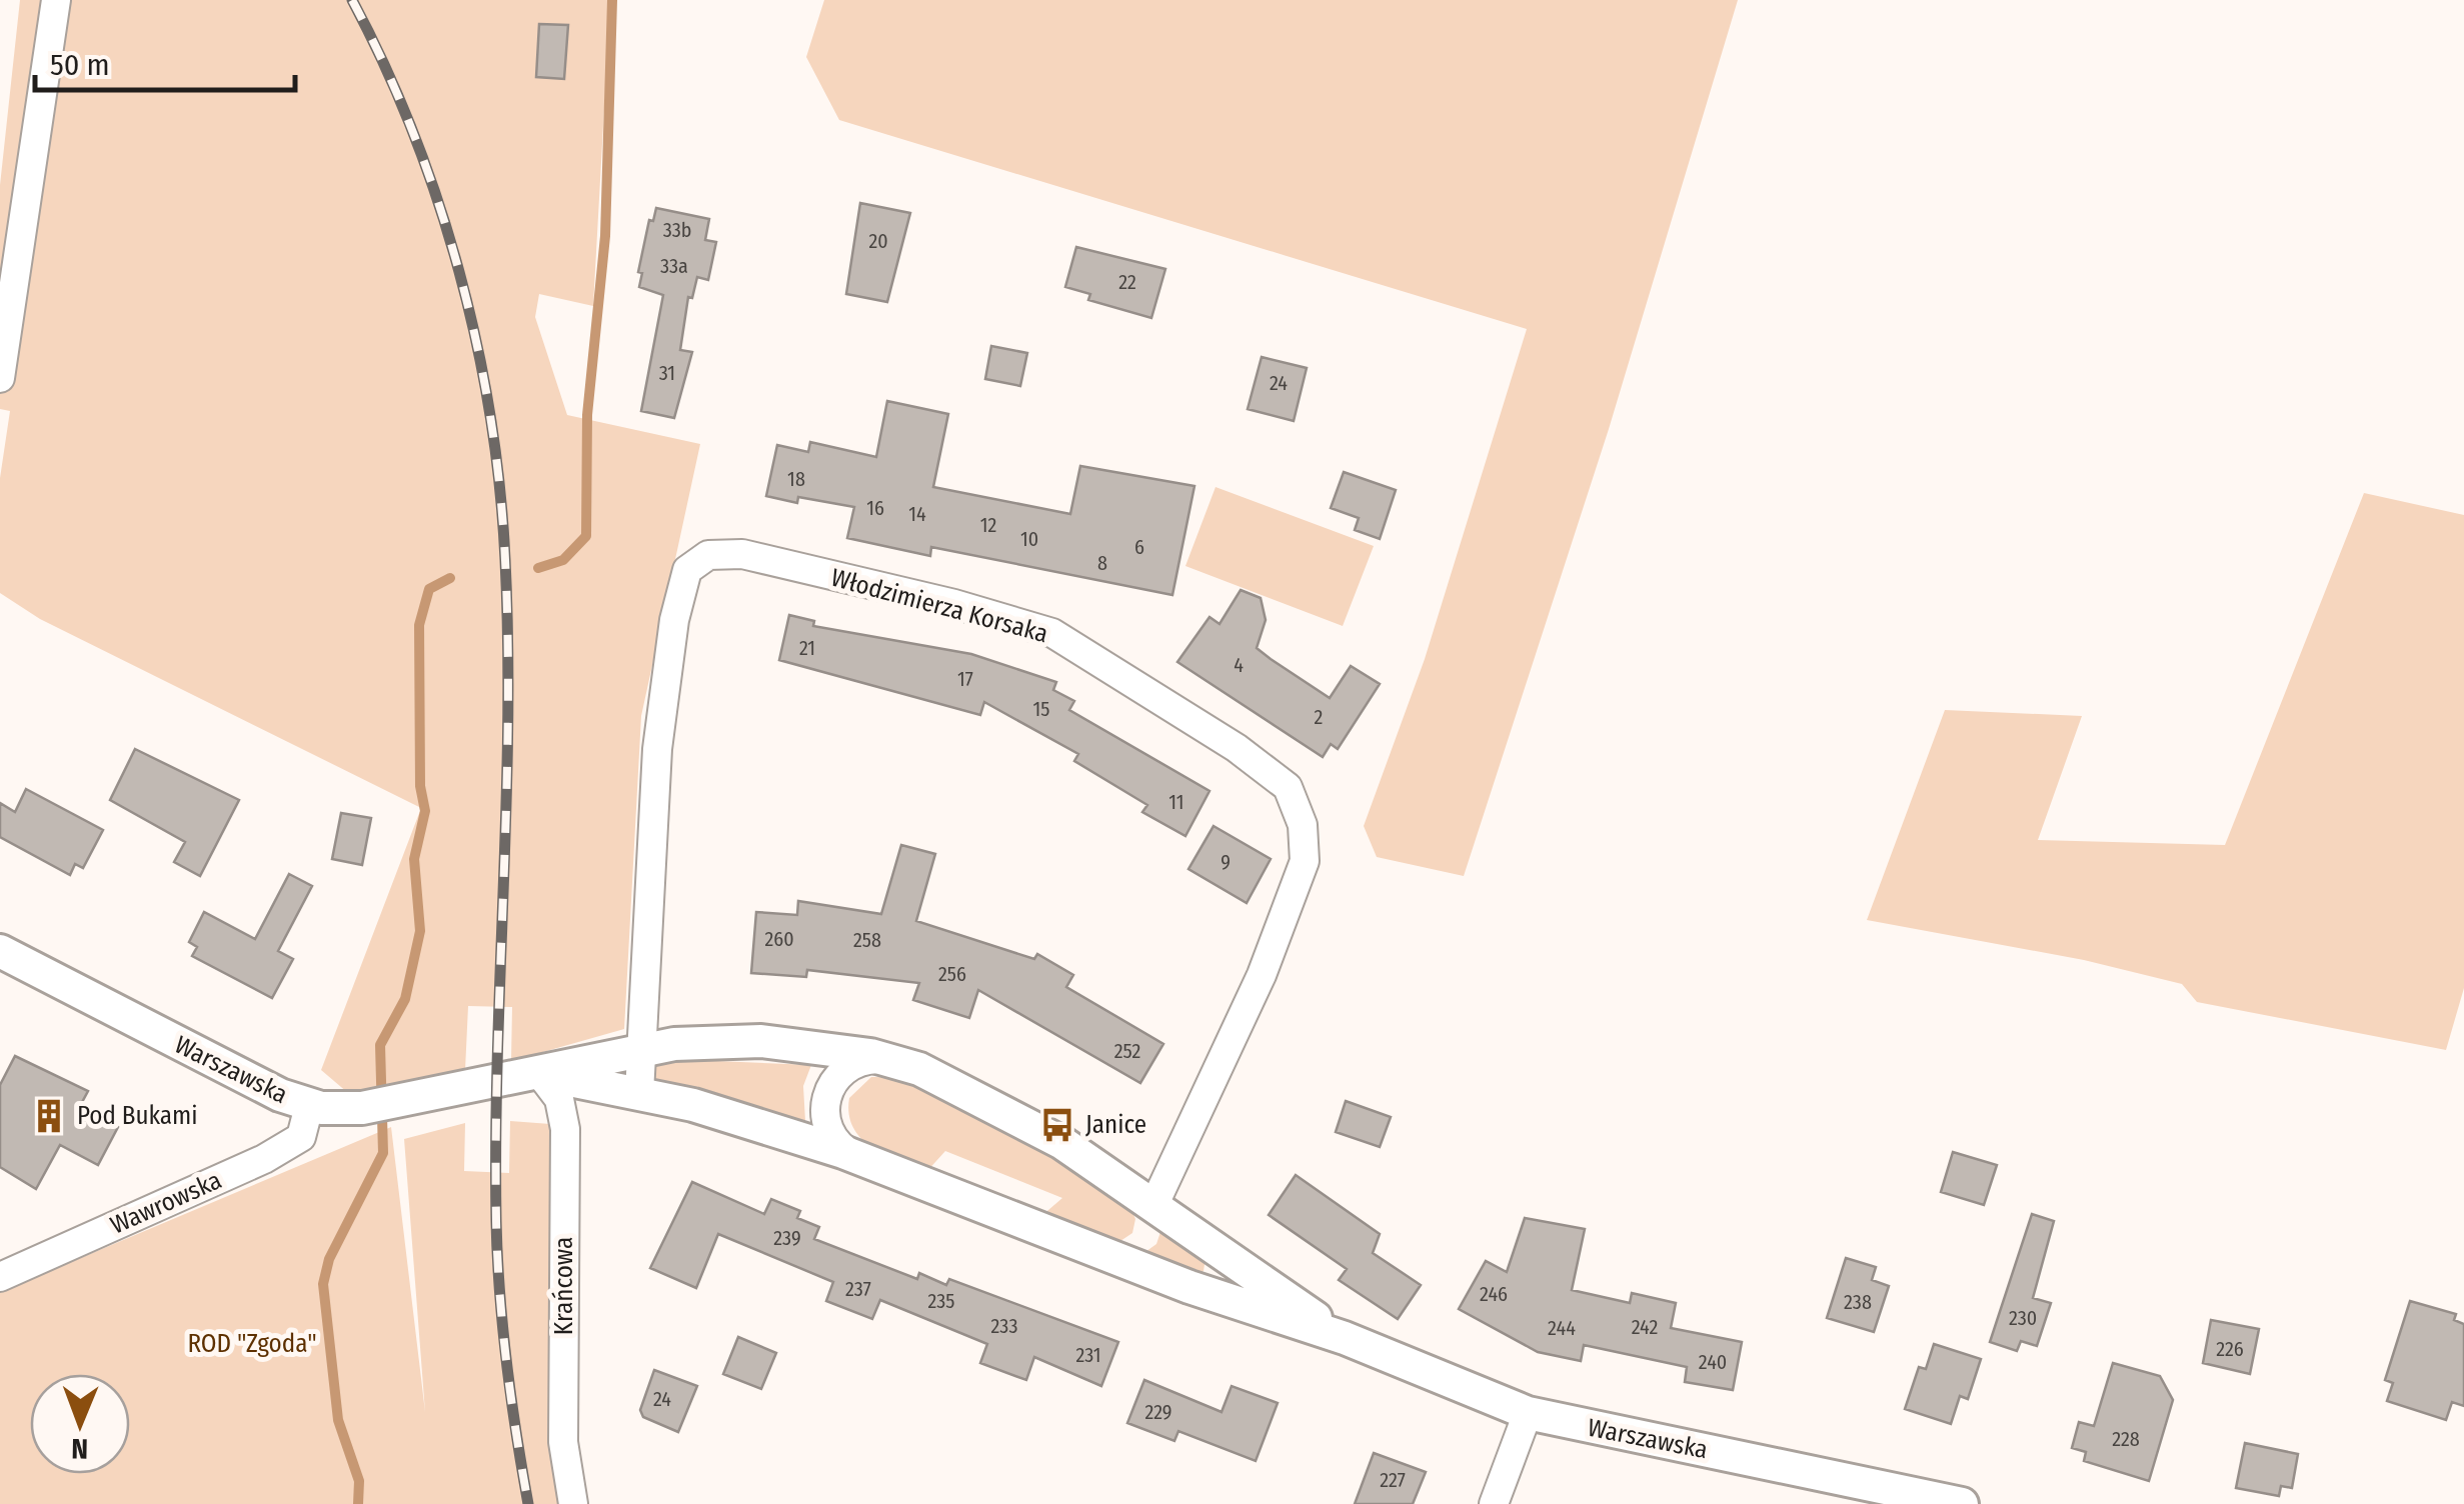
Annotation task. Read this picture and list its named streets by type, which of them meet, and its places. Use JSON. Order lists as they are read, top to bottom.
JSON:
{
  "streets": {
    "street": [
      "Włodzimierza Korsaka",
      "Warszawska",
      "Wawrowska",
      "Krańcowa"
    ]
  },
  "crossings": [
    ["Włodzimierza Korsaka", "Warszawska"],
    ["Warszawska", "Wawrowska"],
    ["Warszawska", "Krańcowa"]
  ],
  "parks": ["ROD \"Zgoda\""],
  "places": {
    "building": ["Pod Bukami"],
    "bus stop": ["Janice"]
  },
  "house_numbers": [
    "33b",
    "20",
    "33a",
    "22",
    "31",
    "24",
    "18",
    "16",
    "14",
    "12",
    "10",
    "6",
    "8",
    "21",
    "4",
    "17",
    "15",
    "2",
    "11",
    "9",
    "260",
    "258",
    "256",
    "252",
    "239",
    "237",
    "246",
    "235",
    "238",
    "230",
    "233",
    "242",
    "244",
    "226",
    "231",
    "240",
    "24",
    "229",
    "228",
    "227"
  ],
  "scale_bar": "50 m",
  "north": "bottom"
}
